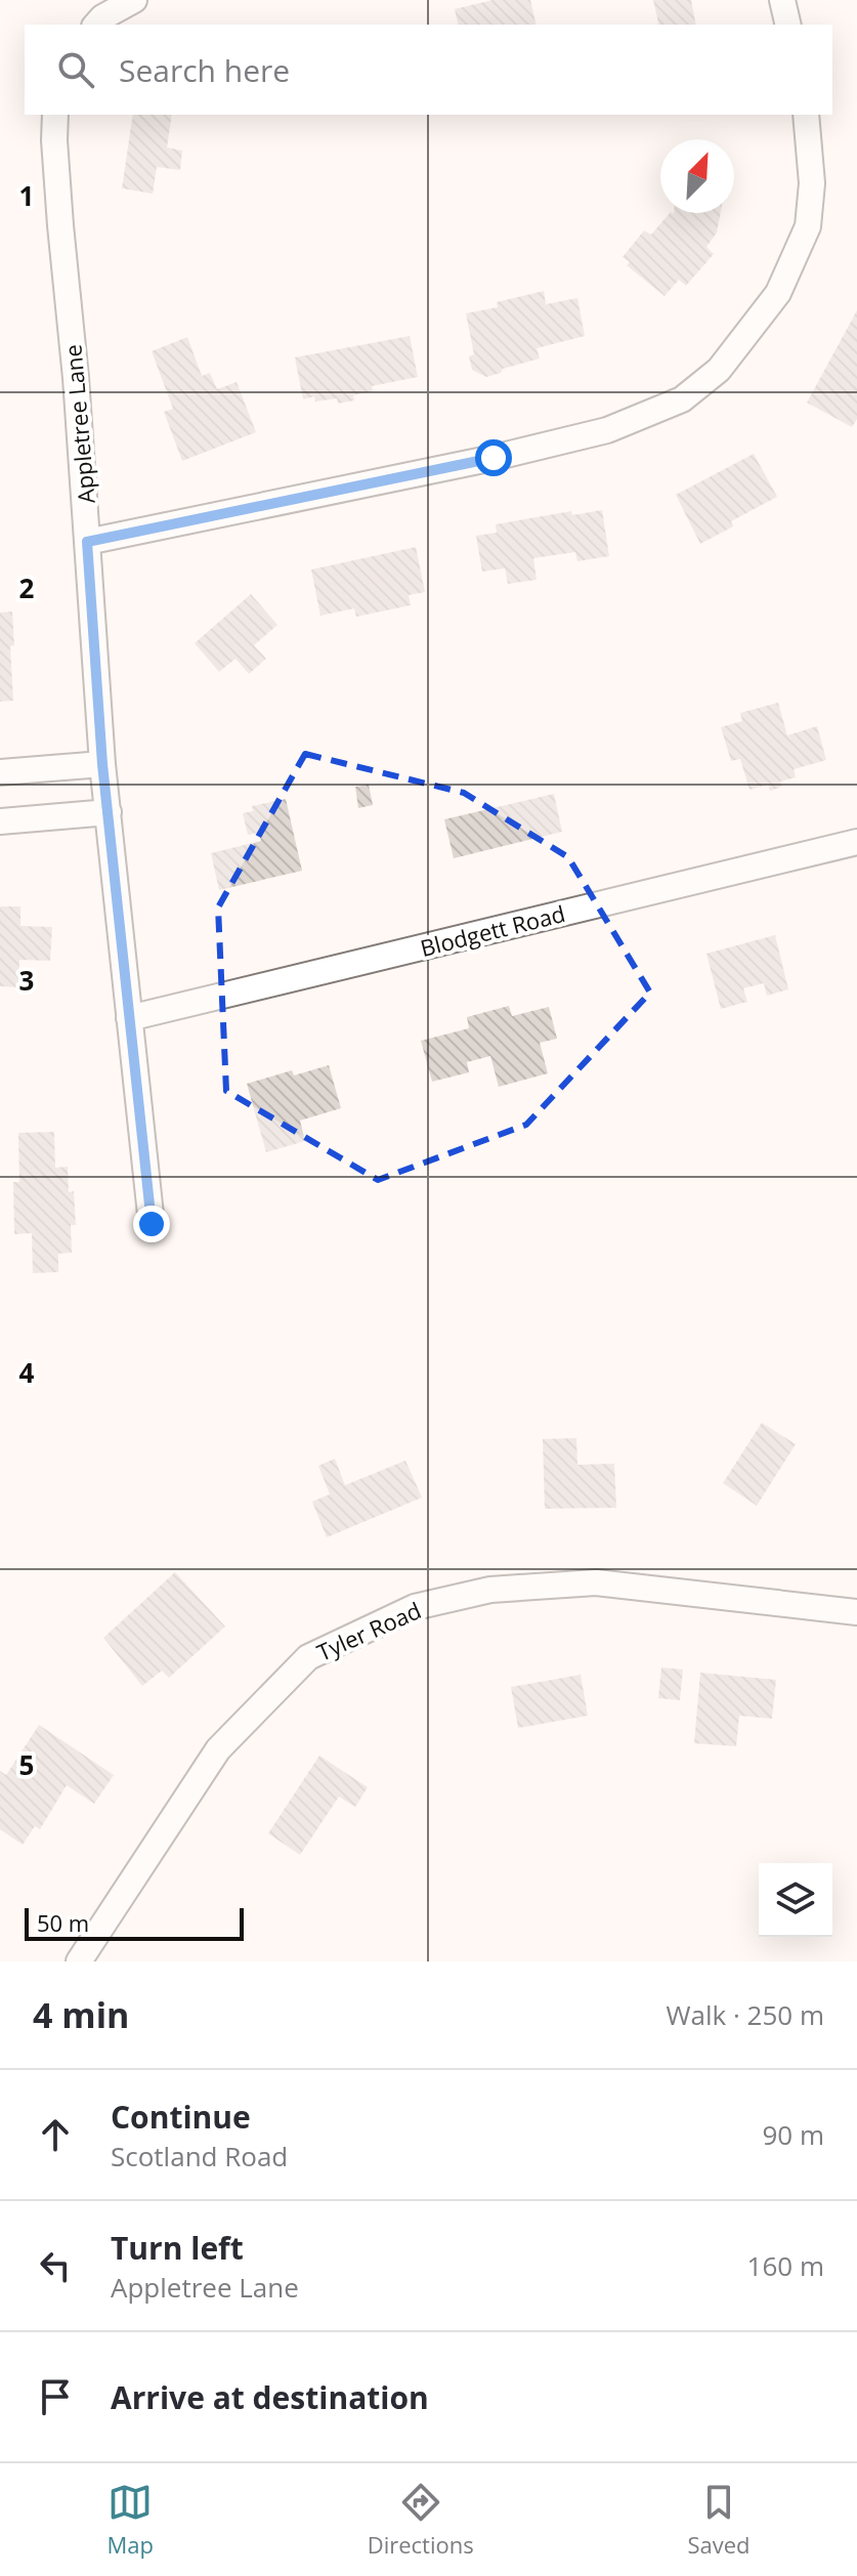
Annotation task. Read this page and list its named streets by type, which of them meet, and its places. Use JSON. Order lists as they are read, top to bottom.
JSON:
{
  "streets": {
    "street": ["Appletree Lane", "Blodgett Road", "Tyler Road"]
  },
  "crossings": [
    ["Appletree Lane", "Blodgett Road"]
  ],
  "scale_bar": "50 m",
  "north": "top right",
  "page": {
    "search": "Search here",
    "scale": "50 m",
    "heading": ["4 min", "Walk · 250 m"],
    "list": [
      ["Continue", "Scotland Road", "90 m"],
      ["Turn left", "Appletree Lane", "160 m"],
      "Arrive at destination"
    ],
    "nav": ["Map", "Directions", "Saved"]
  },
  "grid": {
    "rows": [
      "1",
      "2",
      "3",
      "4",
      "5"
    ]
  }
}
